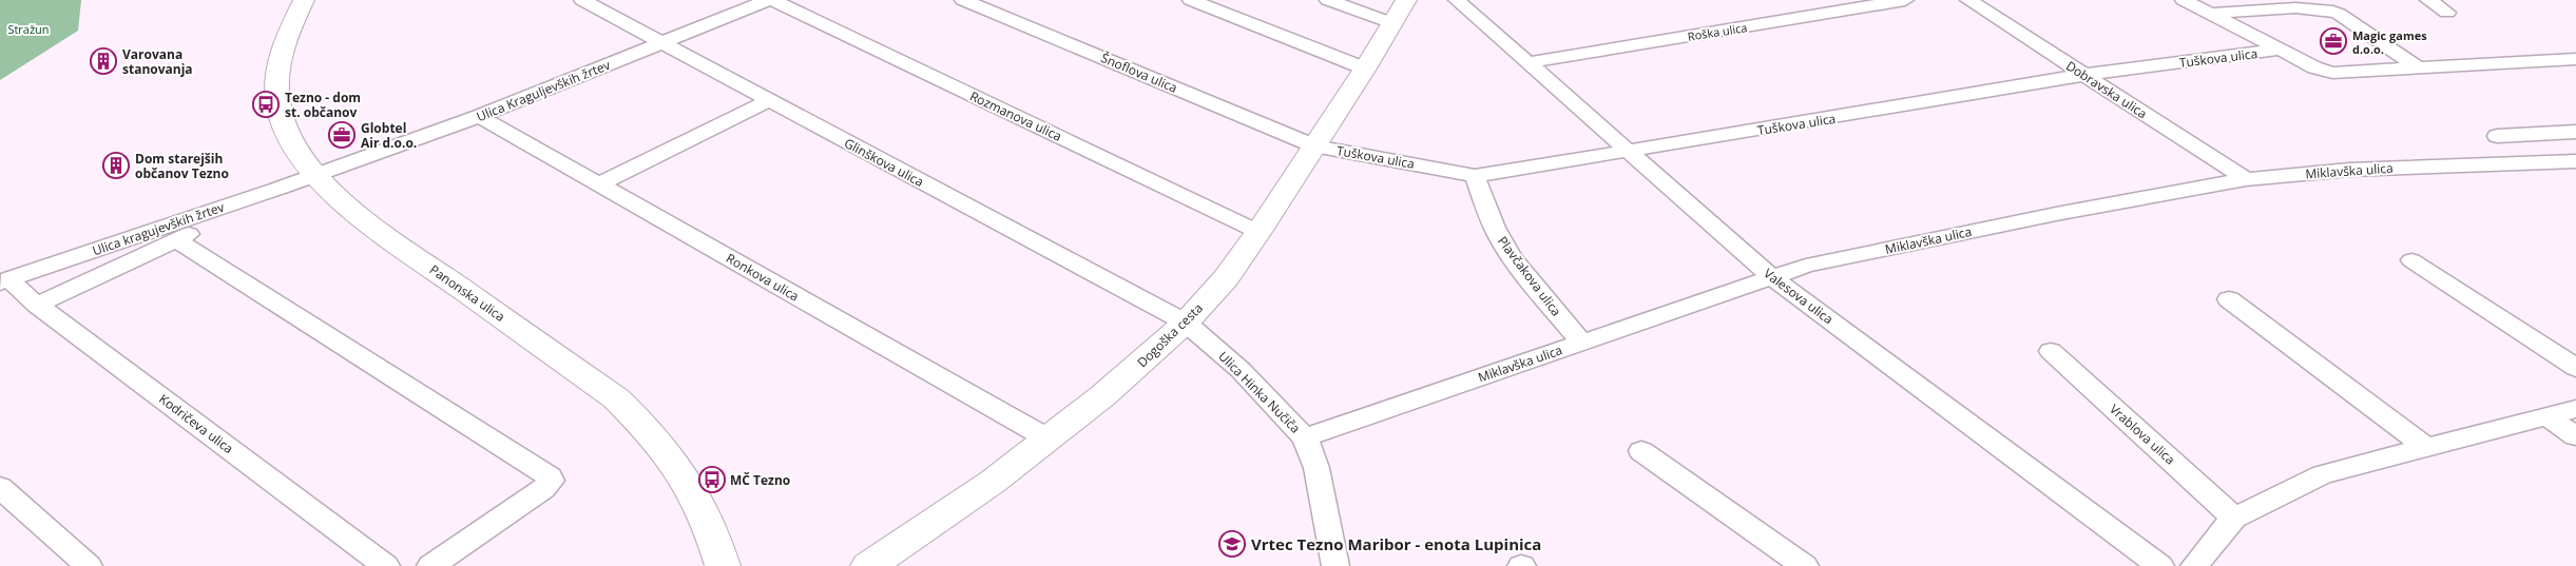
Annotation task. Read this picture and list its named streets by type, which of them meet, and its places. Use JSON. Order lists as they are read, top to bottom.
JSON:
{
  "streets": {
    "street": [
      "Roška ulica",
      "Tuškova ulica",
      "Šnoflova ulica",
      "Dobravska ulica",
      "Ulica Kraguljevških žrtev",
      "Rozmanova ulica",
      "Glinškova ulica",
      "Miklavška ulica",
      "Ulica kragujevških žrtev",
      "Plavčakova ulica",
      "Ronkova ulica",
      "Panonska ulica",
      "Valesova ulica",
      "Dogoška cesta",
      "Ulica Hinka Nučiča",
      "Kodričeva ulica",
      "Vrablova ulica"
    ]
  },
  "crossings": [
    ["Roška ulica", "Valesova ulica"],
    ["Tuškova ulica", "Šnoflova ulica"],
    ["Tuškova ulica", "Dobravska ulica"],
    ["Tuškova ulica", "Plavčakova ulica"],
    ["Tuškova ulica", "Valesova ulica"],
    ["Tuškova ulica", "Dogoška cesta"],
    ["Šnoflova ulica", "Dogoška cesta"],
    ["Dobravska ulica", "Miklavška ulica"],
    ["Ulica Kraguljevških žrtev", "Glinškova ulica"],
    ["Ulica Kraguljevških žrtev", "Ulica kragujevških žrtev"],
    ["Ulica Kraguljevških žrtev", "Ronkova ulica"],
    ["Ulica Kraguljevških žrtev", "Panonska ulica"],
    ["Rozmanova ulica", "Dogoška cesta"],
    ["Glinškova ulica", "Dogoška cesta"],
    ["Glinškova ulica", "Ulica Hinka Nučiča"],
    ["Miklavška ulica", "Plavčakova ulica"],
    ["Miklavška ulica", "Valesova ulica"],
    ["Miklavška ulica", "Ulica Hinka Nučiča"],
    ["Ulica kragujevških žrtev", "Panonska ulica"],
    ["Ulica kragujevških žrtev", "Kodričeva ulica"],
    ["Ronkova ulica", "Dogoška cesta"],
    ["Dogoška cesta", "Ulica Hinka Nučiča"]
  ],
  "parks": ["Stražun"],
  "places": {
    "office": ["Magic games d.o.o.", "Globtel Air d.o.o."],
    "building": ["Varovana stanovanja", "Dom starejših občanov Tezno"],
    "bus stop": ["Tezno - dom st. občanov", "MČ Tezno"],
    "school or university": ["Vrtec Tezno Maribor - enota Lupinica"]
  }
}
